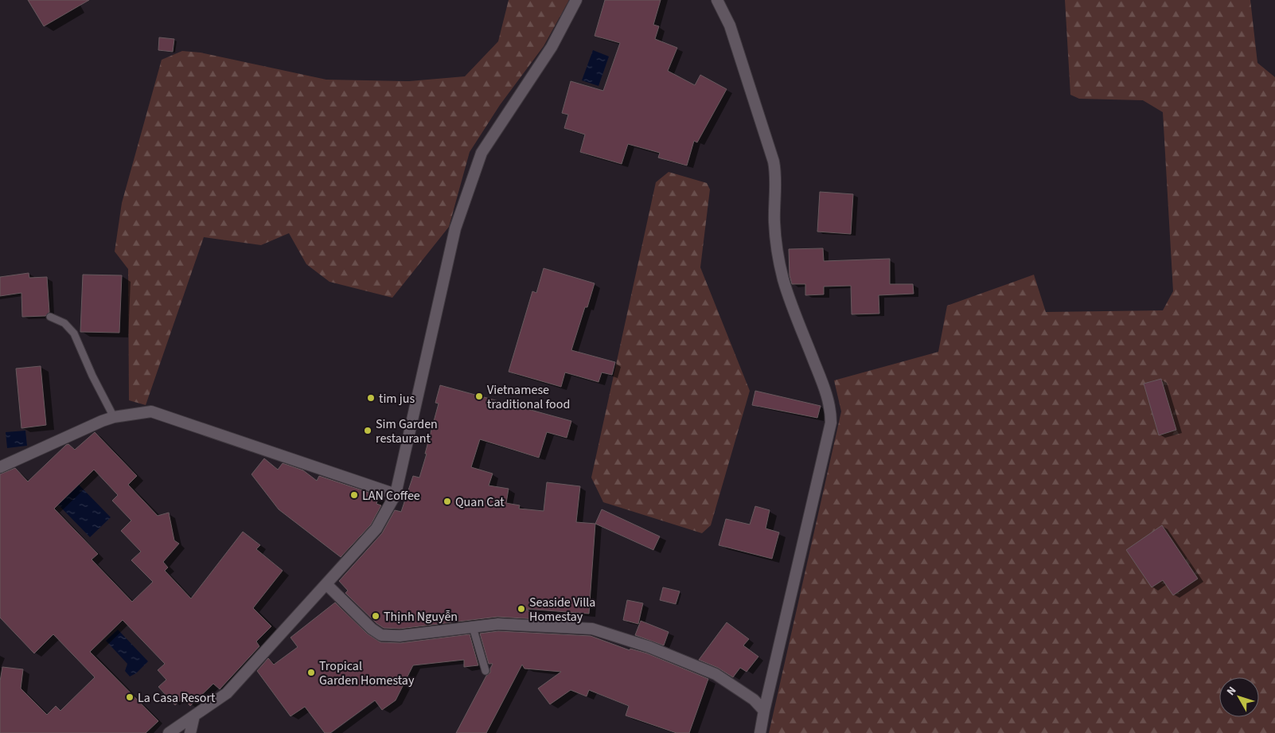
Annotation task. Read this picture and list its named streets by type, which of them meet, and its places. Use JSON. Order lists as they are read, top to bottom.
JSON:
{
  "places": [
    "Vietnamese traditional food",
    "tim jus",
    "Sim Garden restaurant",
    "LAN Coffee",
    "Quan Cat",
    "Seaside Villa Homestay",
    "Thịnh Nguyễn",
    "Tropical Garden Homestay",
    "La Casa Resort"
  ],
  "north": "top left"
}
